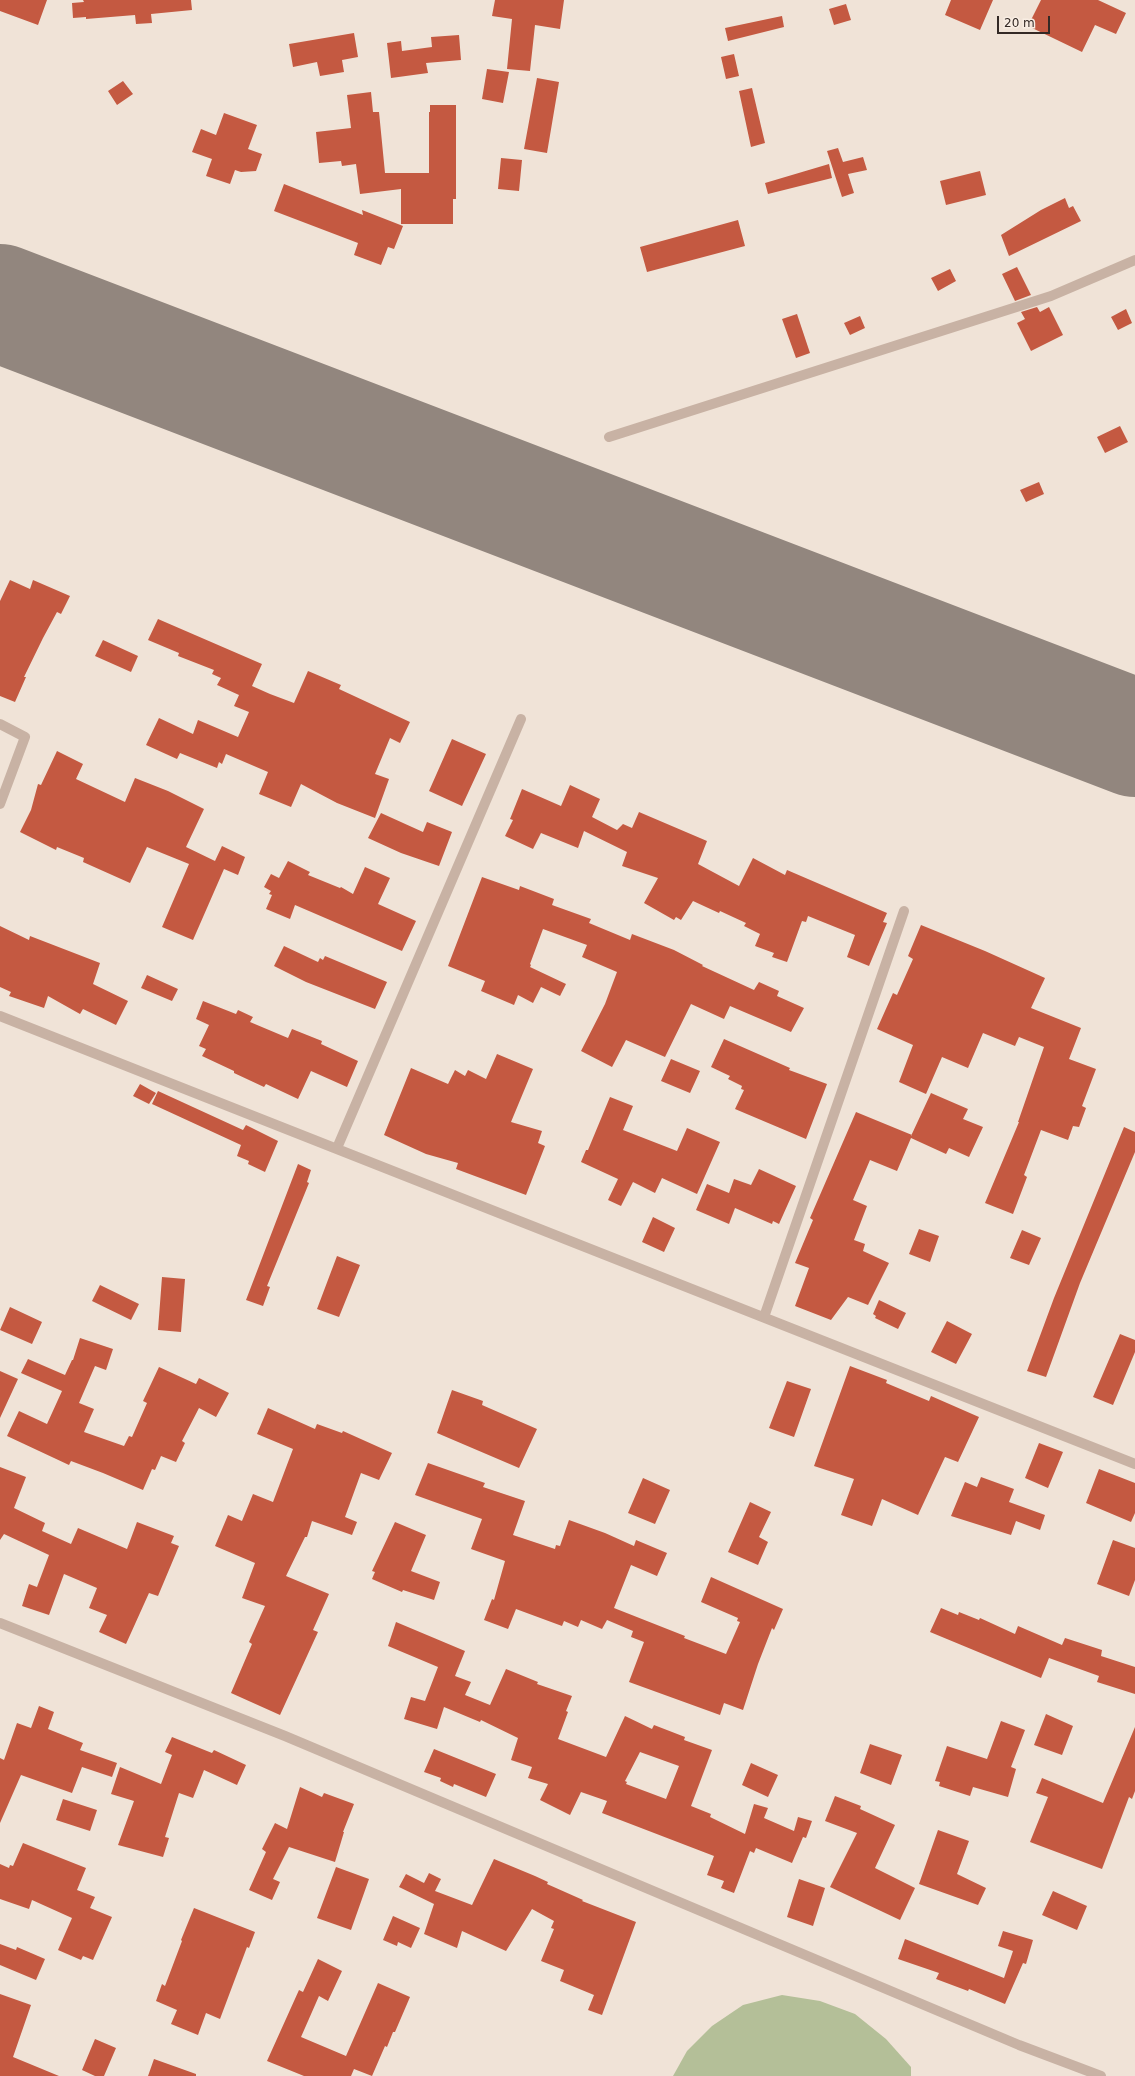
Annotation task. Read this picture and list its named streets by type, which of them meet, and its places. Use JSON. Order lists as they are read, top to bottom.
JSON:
{
  "scale_bar": "20 m"
}
